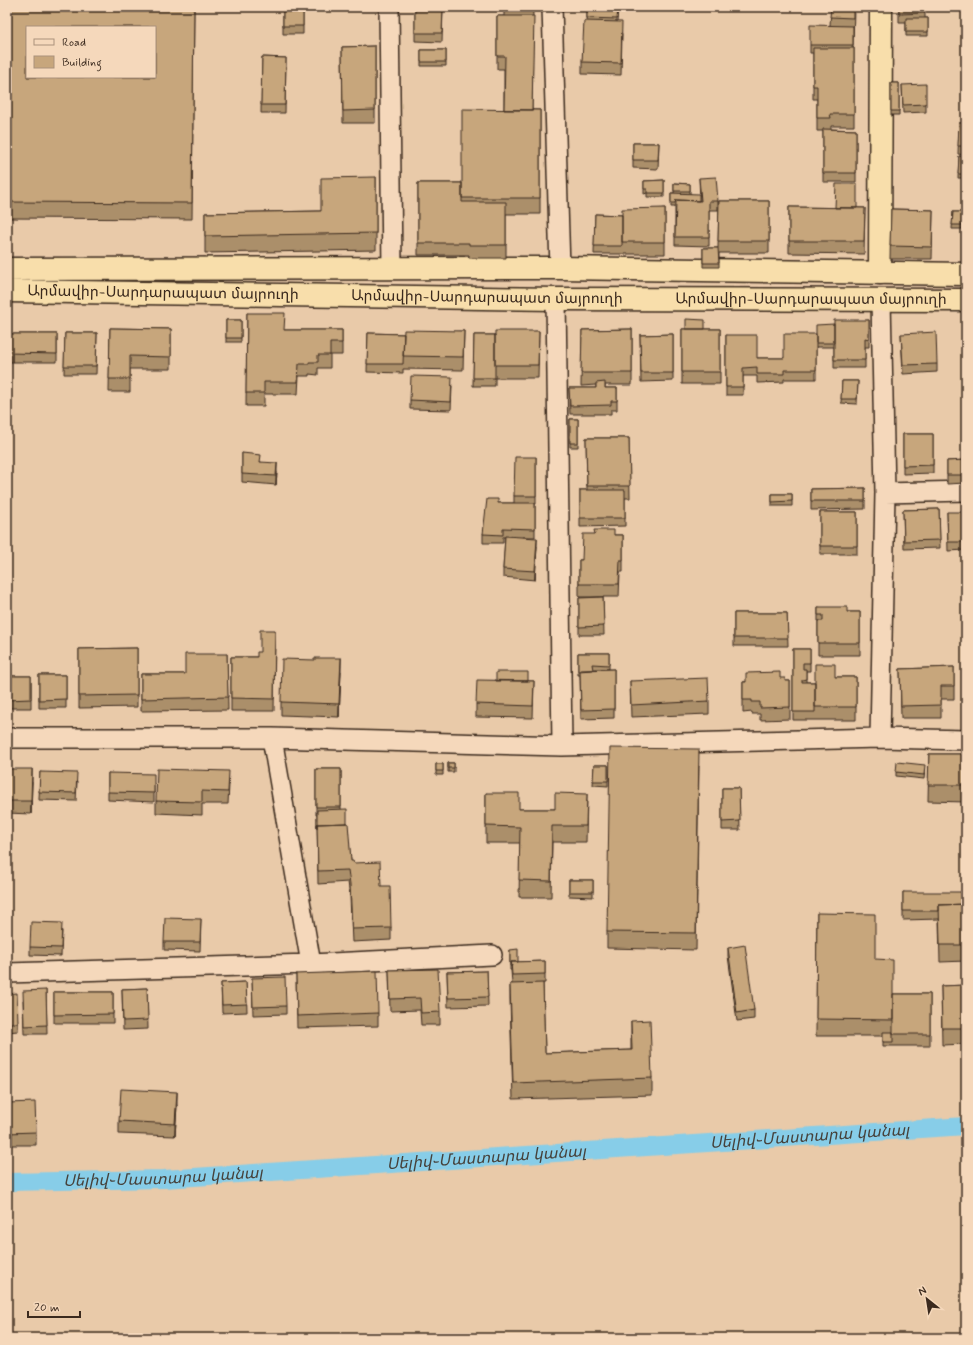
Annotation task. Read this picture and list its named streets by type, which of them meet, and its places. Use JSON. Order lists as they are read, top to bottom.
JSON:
{
  "streets": {
    "highway": ["Արմավիր-Սարդարապատ մայրուղի"]
  },
  "water": ["Սելիվ֊Մաստարա կանալ"],
  "legend": ["Road", "Building"],
  "scale_bar": "20 m",
  "north": "top left"
}
